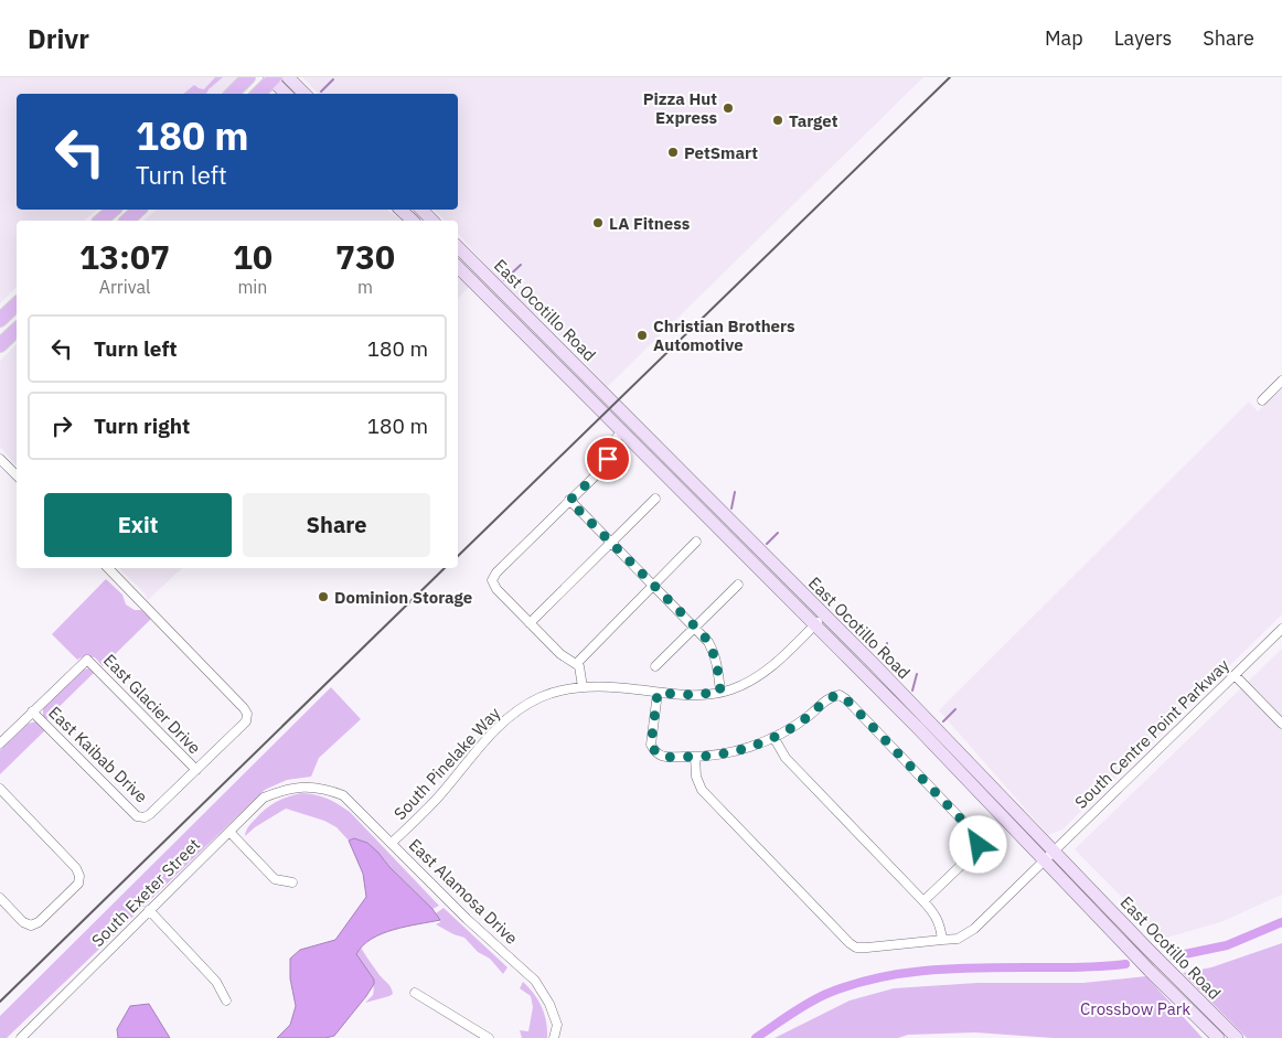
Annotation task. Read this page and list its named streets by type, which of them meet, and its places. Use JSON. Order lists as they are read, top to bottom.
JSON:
{
  "streets": {
    "main road": ["East Ocotillo Road"],
    "street": [
      "East Glacier Drive",
      "South Centre Point Parkway",
      "East Kaibab Drive",
      "South Pinelake Way",
      "East Alamosa Drive",
      "South Exeter Street"
    ]
  },
  "crossings": [
    ["East Ocotillo Road", "South Centre Point Parkway"],
    ["East Ocotillo Road", "South Pinelake Way"],
    ["East Glacier Drive", "East Kaibab Drive"],
    ["South Pinelake Way", "East Alamosa Drive"],
    ["East Alamosa Drive", "South Exeter Street"]
  ],
  "parks": ["Crossbow Park"],
  "places": [
    "Pizza Hut Express",
    "Target",
    "PetSmart",
    "LA Fitness",
    "Christian Brothers Automotive",
    "Dominion Storage"
  ],
  "page": {
    "header": "Drivr",
    "nav": ["Map", "Layers", "Share"],
    "turn": ["180 m", "Turn left"],
    "eta": [
      "13:07",
      "Arrival",
      "10",
      "min",
      "730",
      "m"
    ],
    "list": [
      {
        "name": "Turn left",
        "value": "180 m"
      },
      {
        "name": "Turn right",
        "value": "180 m"
      }
    ],
    "buttons": ["Exit", "Share"]
  }
}
